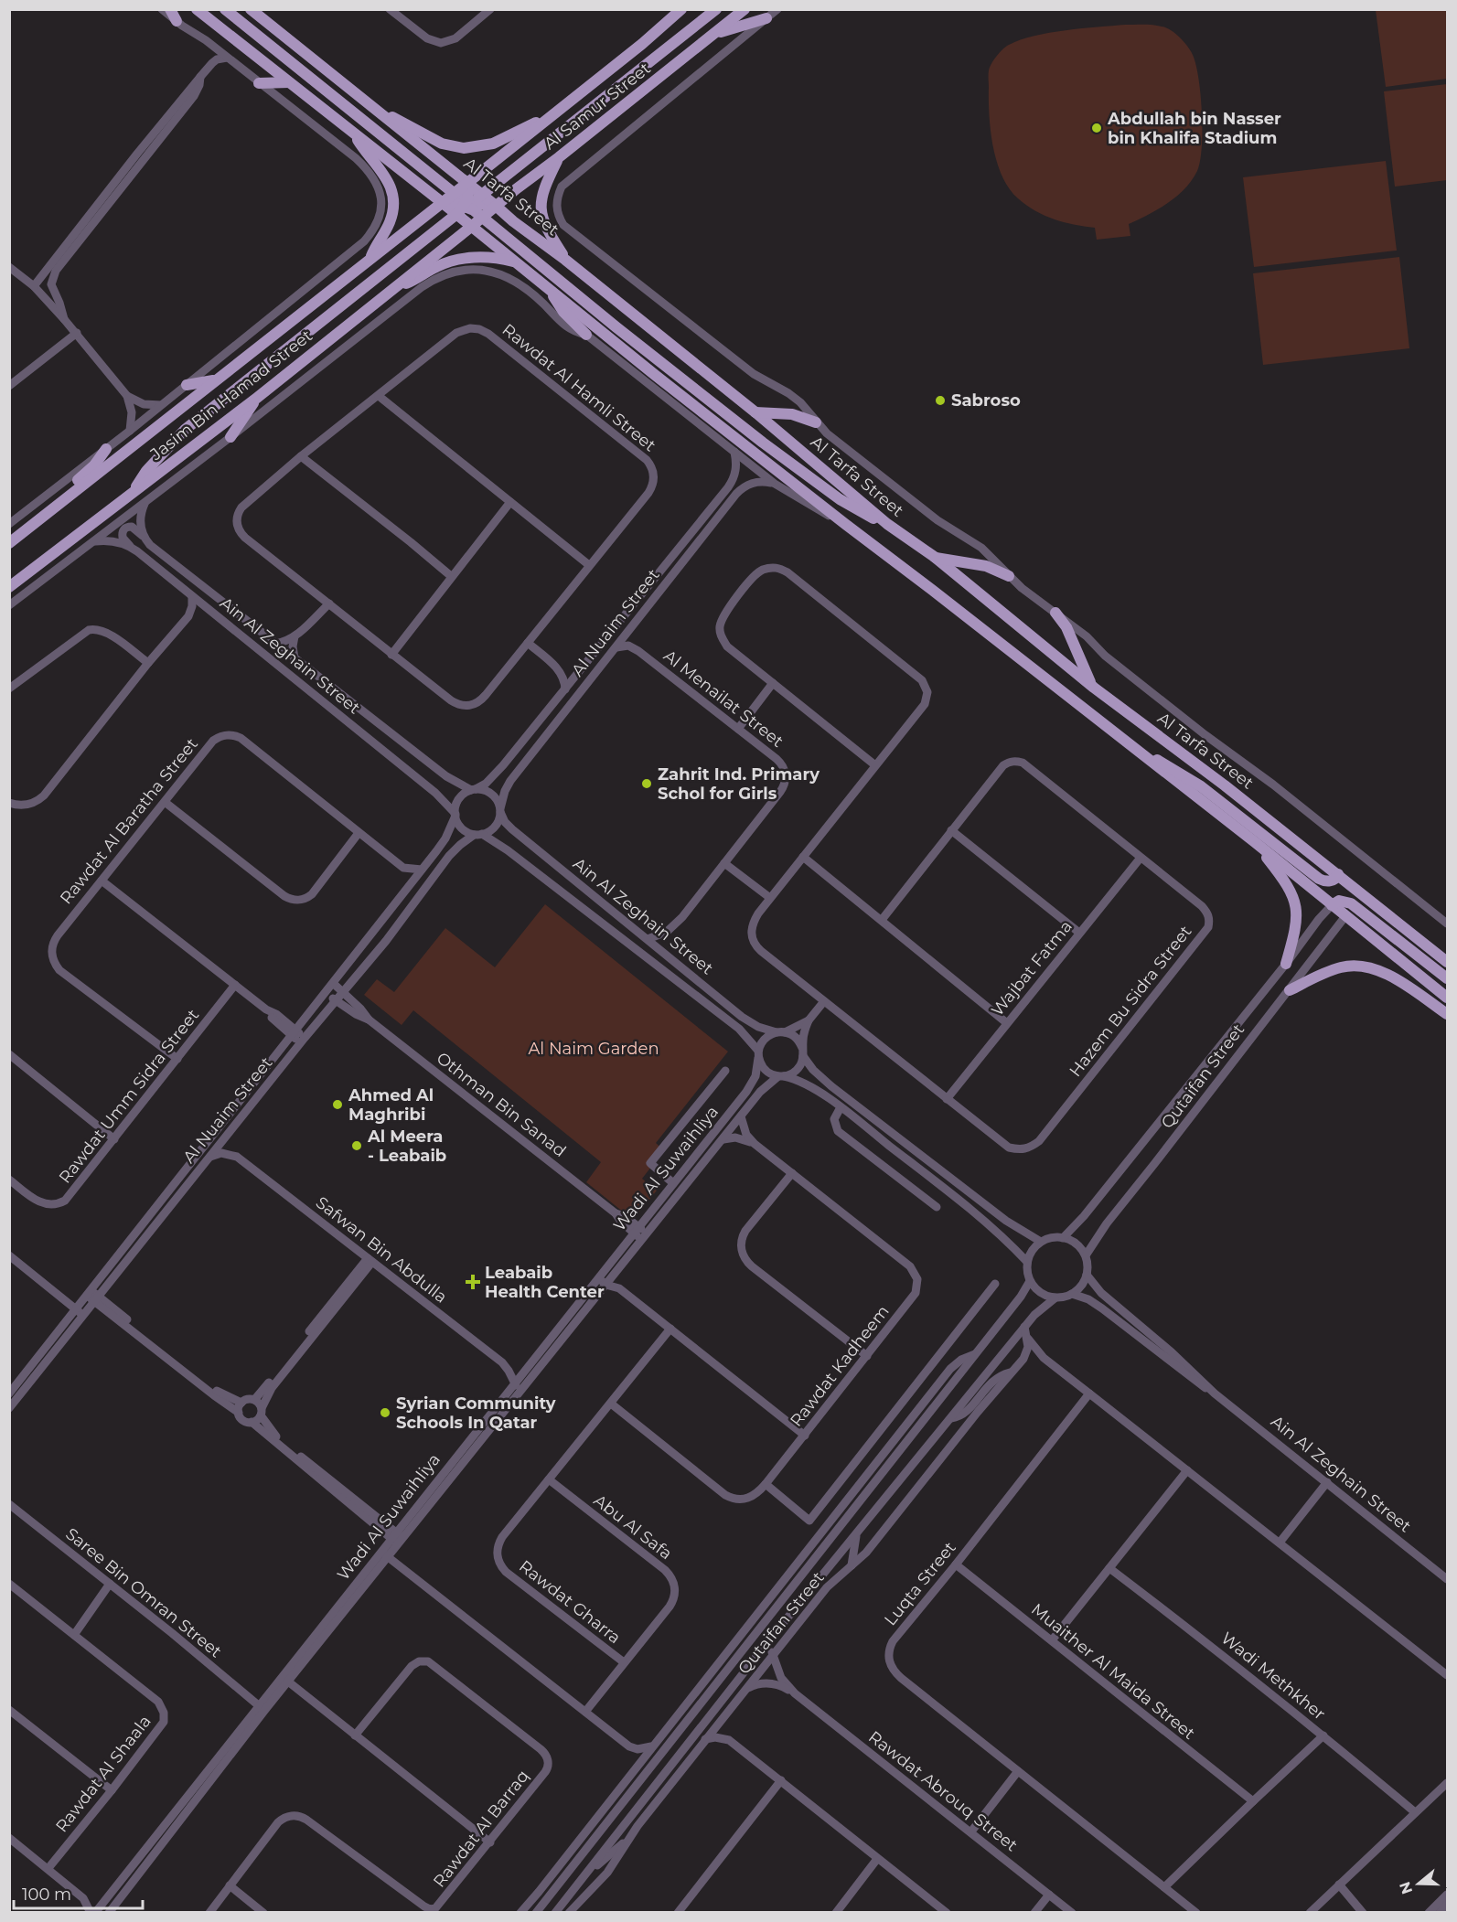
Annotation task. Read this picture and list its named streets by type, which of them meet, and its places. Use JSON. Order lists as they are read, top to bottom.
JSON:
{
  "streets": {
    "main road": ["Al Samur Street", "Al Tarfa Street", "Jasim Bin Hamad Street"],
    "street": [
      "Rawdat Al Hamli Street",
      "Al Nuaim Street",
      "Ain Al Zeghain Street",
      "Al Menailat Street",
      "Rawdat Al Baratha Street",
      "Wajbat Fatma",
      "Hazem Bu Sidra Street",
      "Qutaifan Street",
      "Rawdat Umm Sidra Street",
      "Othman Bin Sanad",
      "Wadi Al Suwaihliya",
      "Safwan Bin Abdulla",
      "Rawdat Kadheem",
      "Abu Al Safa",
      "Luqta Street",
      "Saree Bin Omran Street",
      "Rawdat Gharra",
      "Muaither Al Maida Street",
      "Wadi Methkher",
      "Rawdat Al Shaala",
      "Rawdat Abrouq Street",
      "Rawdat Al Barraq"
    ]
  },
  "crossings": [
    ["Al Samur Street", "Al Tarfa Street"],
    ["Al Samur Street", "Jasim Bin Hamad Street"],
    ["Jasim Bin Hamad Street", "Ain Al Zeghain Street"],
    ["Al Nuaim Street", "Ain Al Zeghain Street"],
    ["Al Nuaim Street", "Al Menailat Street"],
    ["Al Nuaim Street", "Othman Bin Sanad"],
    ["Al Nuaim Street", "Safwan Bin Abdulla"],
    ["Ain Al Zeghain Street", "Al Menailat Street"],
    ["Ain Al Zeghain Street", "Qutaifan Street"],
    ["Ain Al Zeghain Street", "Wadi Al Suwaihliya"],
    ["Rawdat Al Baratha Street", "Rawdat Umm Sidra Street"],
    ["Wajbat Fatma", "Hazem Bu Sidra Street"],
    ["Qutaifan Street", "Rawdat Abrouq Street"],
    ["Othman Bin Sanad", "Wadi Al Suwaihliya"],
    ["Wadi Al Suwaihliya", "Safwan Bin Abdulla"],
    ["Wadi Al Suwaihliya", "Rawdat Kadheem"],
    ["Wadi Al Suwaihliya", "Saree Bin Omran Street"],
    ["Rawdat Kadheem", "Rawdat Gharra"],
    ["Abu Al Safa", "Rawdat Gharra"],
    ["Luqta Street", "Muaither Al Maida Street"]
  ],
  "parks": ["Al Naim Garden"],
  "places": {
    "other": [
      "Abdullah bin Nasser bin Khalifa Stadium",
      "Sabroso",
      "Zahrit Ind. Primary Schol for Girls",
      "Ahmed Al Maghribi",
      "Al Meera - Leabaib",
      "Syrian Community Schools In Qatar"
    ],
    "health": ["Leabaib Health Center"]
  },
  "scale_bar": "100 m",
  "north": "left"
}
